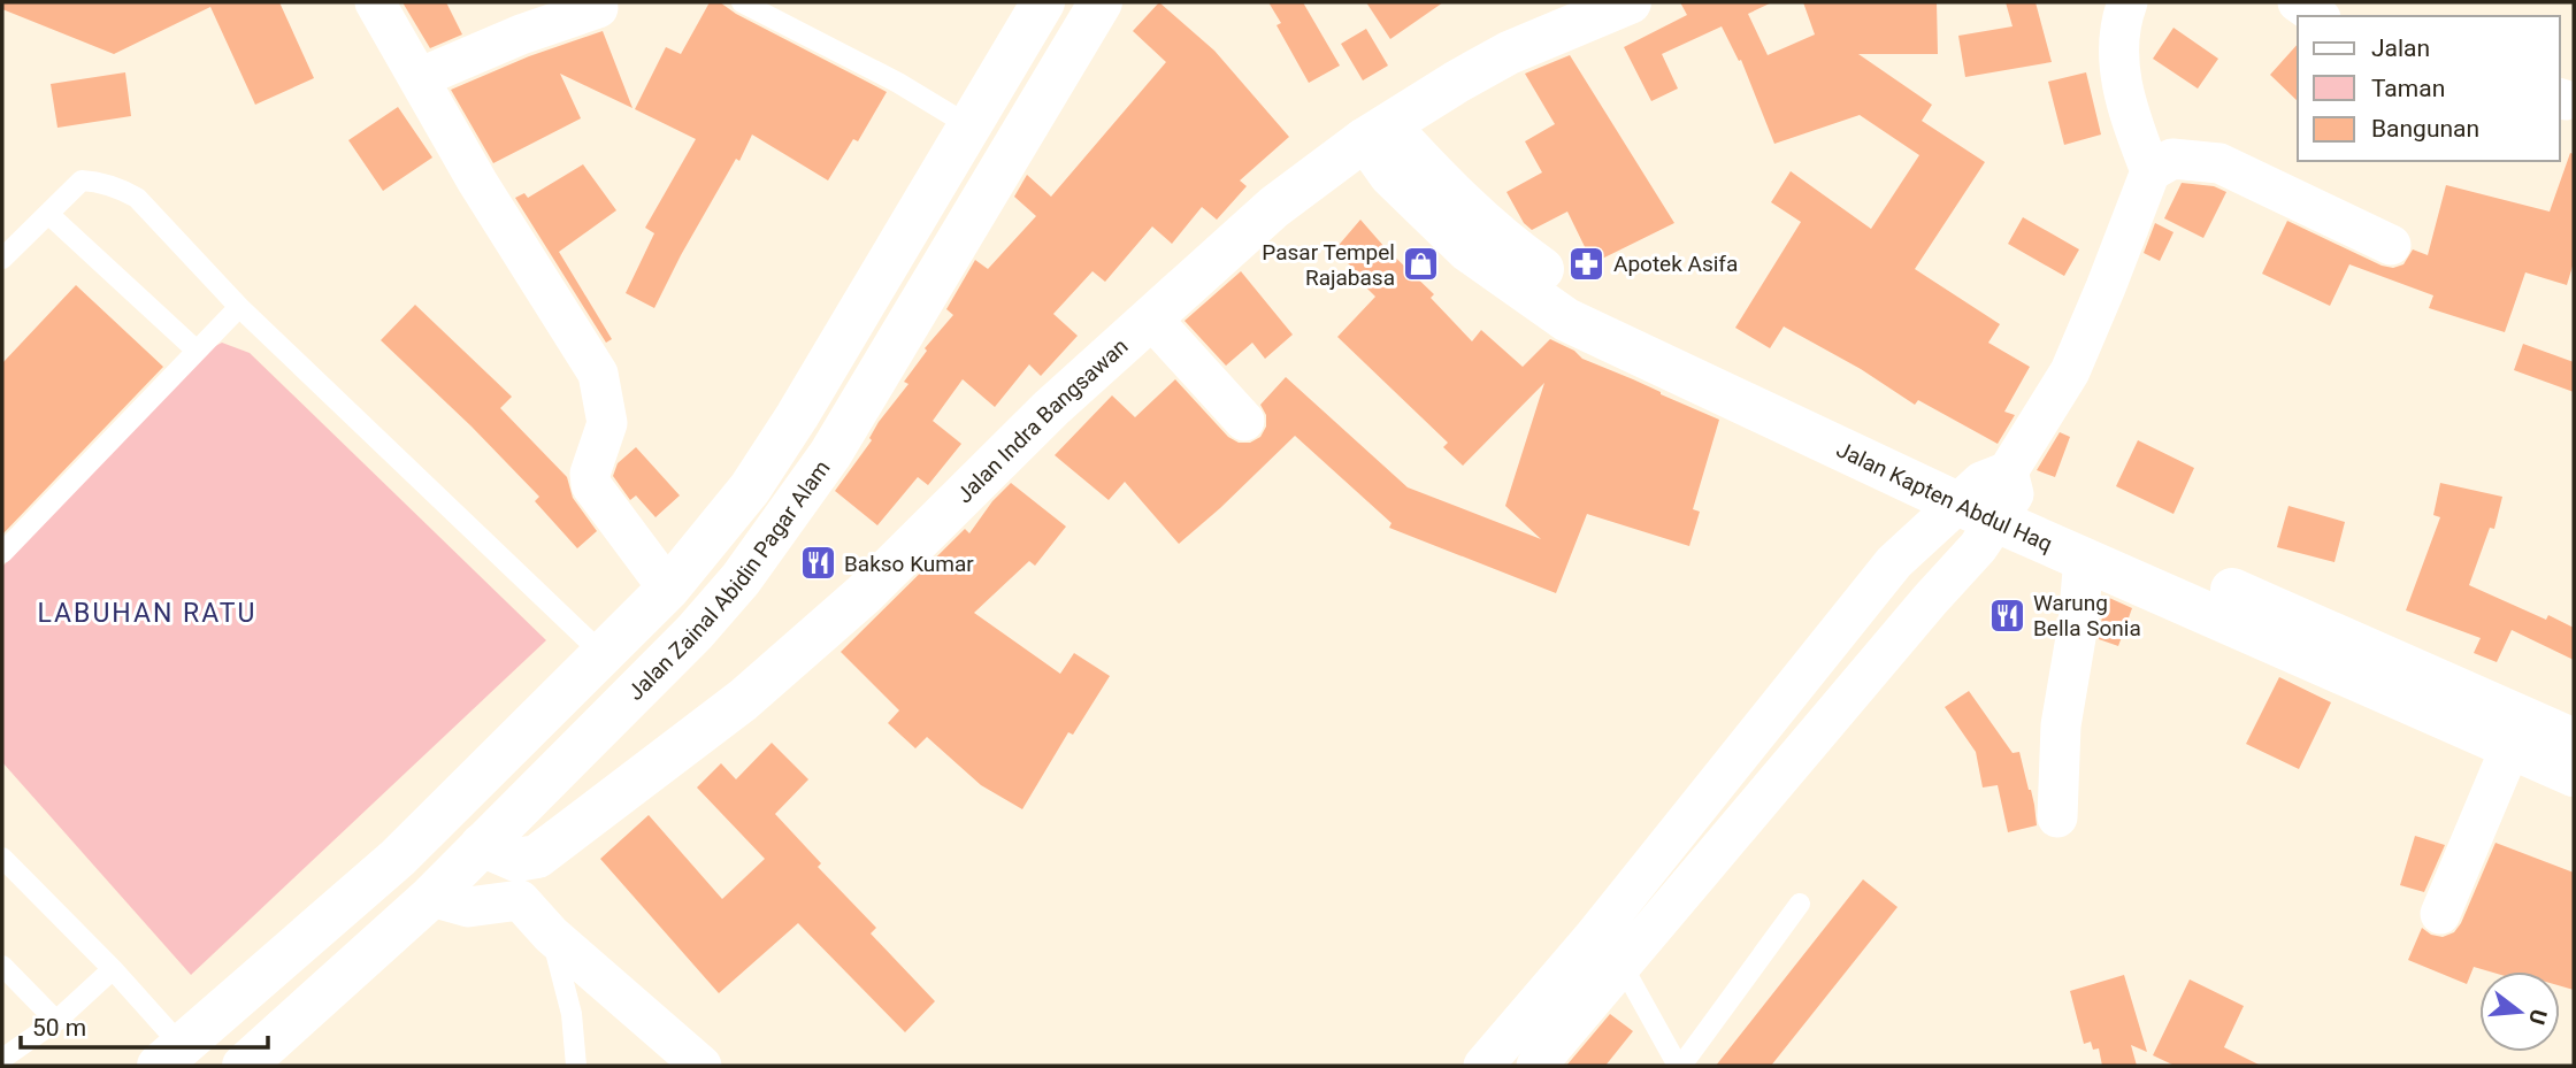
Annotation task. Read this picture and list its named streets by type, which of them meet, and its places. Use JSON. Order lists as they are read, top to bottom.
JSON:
{
  "streets": {
    "main road": ["Jalan Indra Bangsawan", "Jalan Kapten Abdul Haq", "Jalan Zainal Abidin Pagar Alam"]
  },
  "crossings": [
    ["Jalan Indra Bangsawan", "Jalan Kapten Abdul Haq"],
    ["Jalan Indra Bangsawan", "Jalan Zainal Abidin Pagar Alam"]
  ],
  "districts": ["LABUHAN RATU"],
  "places": {
    "pharmacy": ["Apotek Asifa"],
    "shop": ["Pasar Tempel Rajabasa"],
    "restaurant": ["Bakso Kumar", "Warung Bella Sonia"]
  },
  "legend": ["Jalan", "Taman", "Bangunan"],
  "scale_bar": "50 m",
  "north": "right"
}
